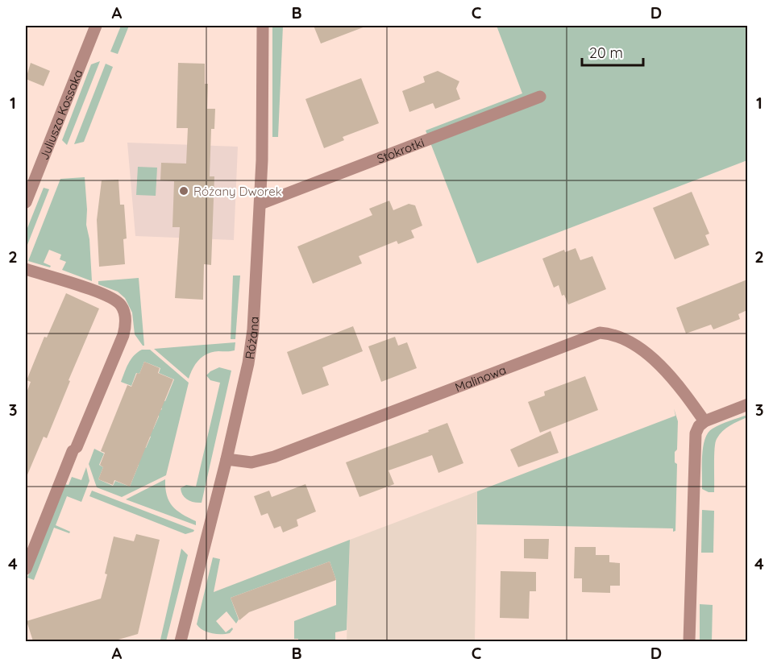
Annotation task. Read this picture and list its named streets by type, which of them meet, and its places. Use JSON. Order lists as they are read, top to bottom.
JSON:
{
  "streets": {
    "street": [
      "Juliusza Kossaka",
      "Stokrotki",
      "Różana",
      "Malinowa"
    ]
  },
  "crossings": [
    ["Stokrotki", "Różana"],
    ["Różana", "Malinowa"]
  ],
  "places": ["Różany Dworek"],
  "scale_bar": "20 m",
  "grid": {
    "columns": [
      "A",
      "B",
      "C",
      "D"
    ],
    "rows": [
      "1",
      "2",
      "3",
      "4"
    ]
  }
}
